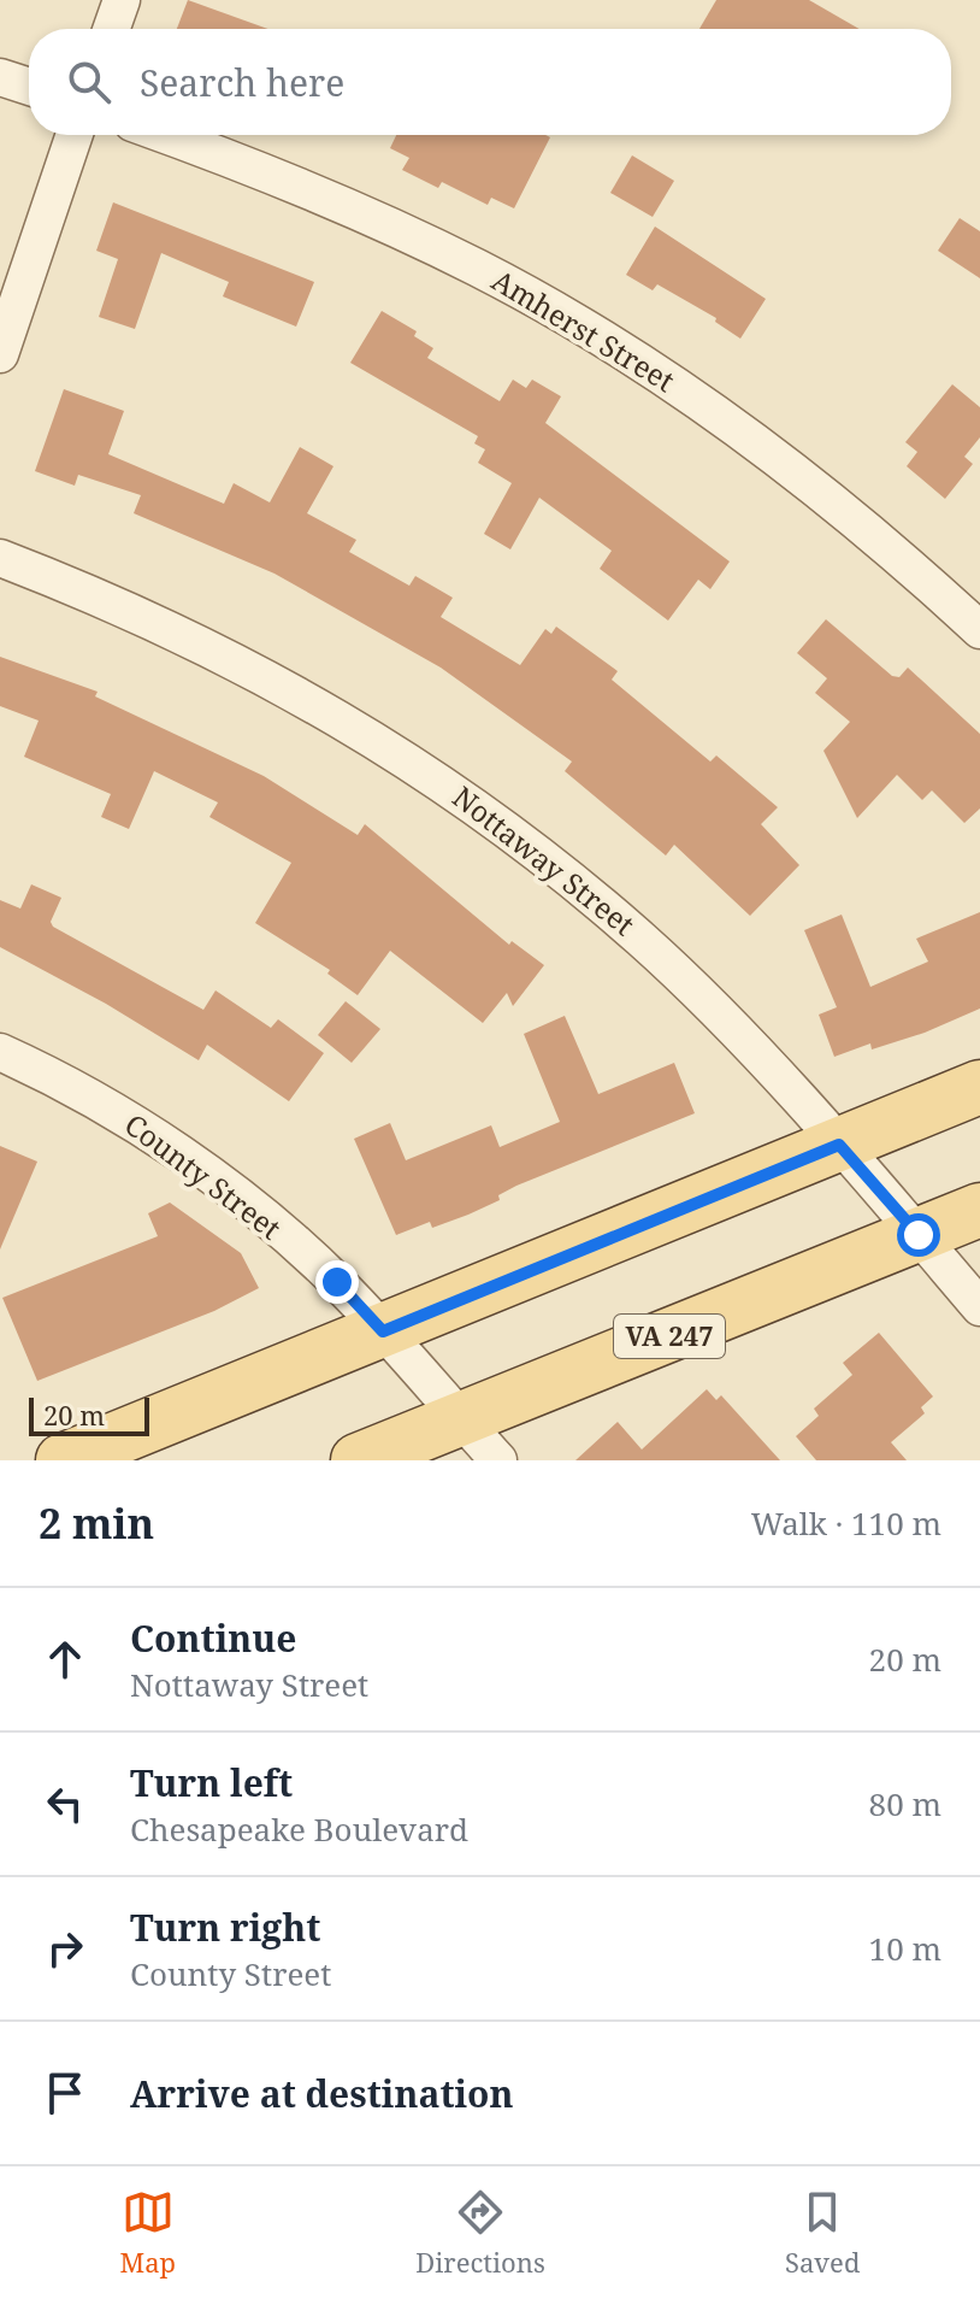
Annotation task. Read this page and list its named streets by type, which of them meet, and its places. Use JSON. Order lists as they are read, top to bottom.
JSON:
{
  "streets": {
    "main road": ["VA 247"],
    "street": ["Amherst Street", "Nottaway Street", "County Street"]
  },
  "crossings": [
    ["Nottaway Street", "VA 247"],
    ["County Street", "VA 247"]
  ],
  "scale_bar": "20 m",
  "page": {
    "search": "Search here",
    "scale": "20 m",
    "heading": ["2 min", "Walk · 110 m"],
    "list": [
      ["Continue", "Nottaway Street", "20 m"],
      ["Turn left", "Chesapeake Boulevard", "80 m"],
      ["Turn right", "County Street", "10 m"],
      "Arrive at destination"
    ],
    "nav": ["Map", "Directions", "Saved"]
  }
}
